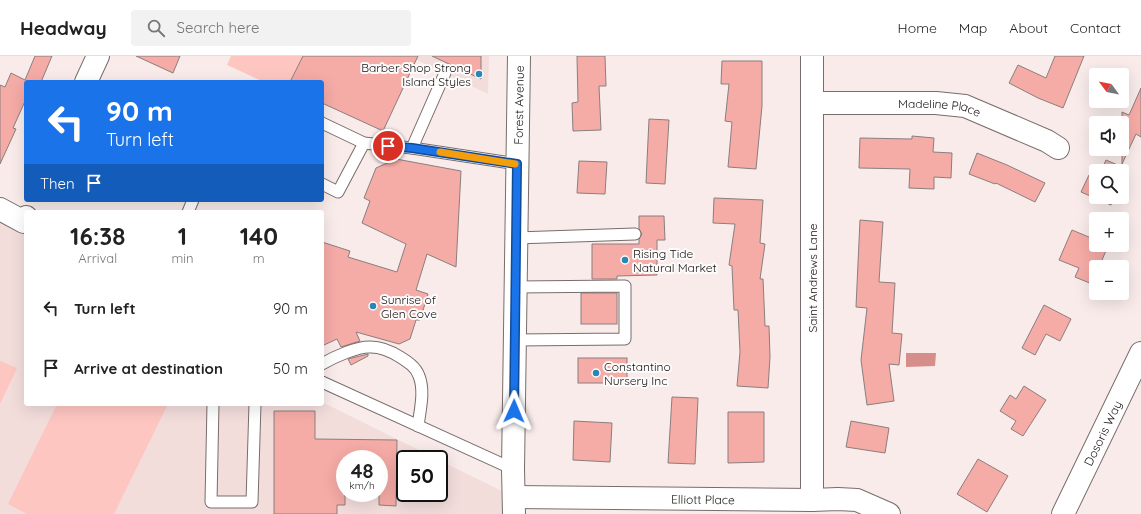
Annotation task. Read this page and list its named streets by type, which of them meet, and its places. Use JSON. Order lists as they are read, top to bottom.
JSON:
{
  "streets": {
    "street": [
      "Forest Avenue",
      "Madeline Place",
      "Saint Andrews Lane",
      "Dosoris Way",
      "Elliott Place"
    ]
  },
  "crossings": [
    ["Forest Avenue", "Elliott Place"],
    ["Madeline Place", "Saint Andrews Lane"],
    ["Saint Andrews Lane", "Elliott Place"]
  ],
  "places": [
    "Barber Shop Strong Island Styles",
    "Rising Tide Natural Market",
    "Sunrise of Glen Cove",
    "Constantino Nursery Inc"
  ],
  "north": "top left",
  "page": {
    "header": "Headway",
    "search": "Search here",
    "nav": [
      "Home",
      "Map",
      "About",
      "Contact"
    ],
    "map_buttons": ["+", "−"],
    "turn": ["90 m", "Turn left"],
    "then": "Then",
    "eta": [
      "16:38",
      "Arrival",
      "1",
      "min",
      "140",
      "m"
    ],
    "list": [
      {
        "name": "Turn left",
        "value": "90 m"
      },
      {
        "name": "Arrive at destination",
        "value": "50 m"
      }
    ],
    "speed": "48 km/h",
    "limit": "50"
  }
}
